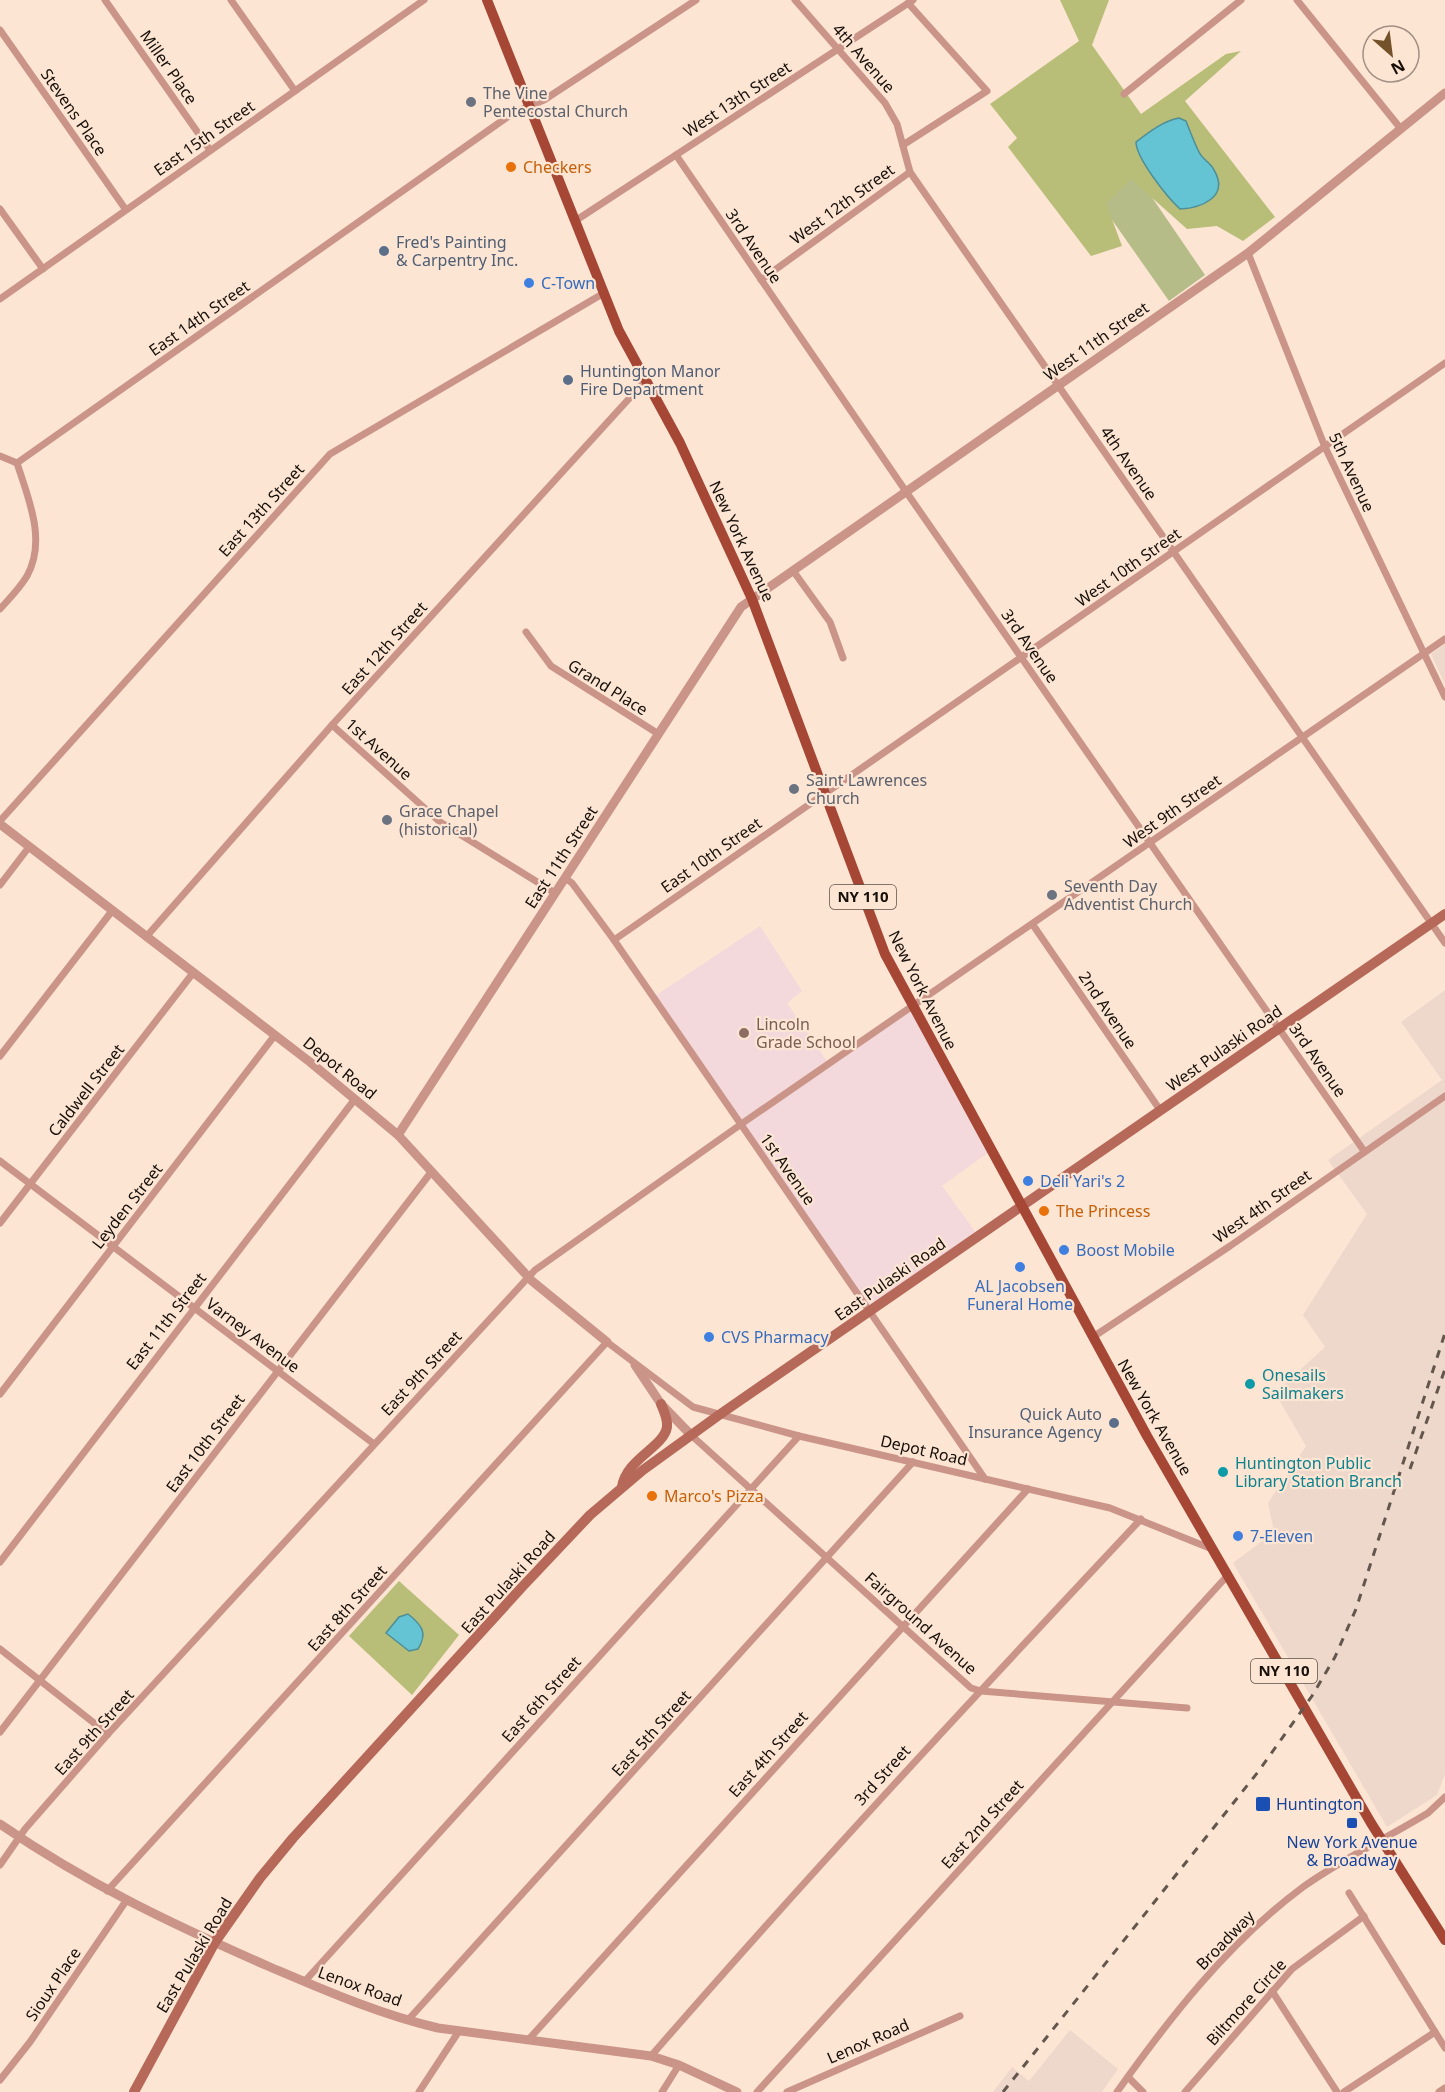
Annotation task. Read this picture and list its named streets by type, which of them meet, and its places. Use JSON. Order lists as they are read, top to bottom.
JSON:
{
  "streets": {
    "main road": [
      "New York Avenue",
      "NY 110",
      "West Pulaski Road",
      "East Pulaski Road"
    ],
    "street": [
      "4th Avenue",
      "Miller Place",
      "West 13th Street",
      "Stevens Place",
      "East 15th Street",
      "West 12th Street",
      "3rd Avenue",
      "East 14th Street",
      "West 11th Street",
      "5th Avenue",
      "East 13th Street",
      "West 10th Street",
      "East 12th Street",
      "Grand Place",
      "1st Avenue",
      "West 9th Street",
      "East 10th Street",
      "East 11th Street",
      "2nd Avenue",
      "Depot Road",
      "Caldwell Street",
      "Leyden Street",
      "West 4th Street",
      "Varney Avenue",
      "East 9th Street",
      "East 8th Street",
      "Fairground Avenue",
      "East 6th Street",
      "East 5th Street",
      "East 4th Street",
      "3rd Street",
      "East 2nd Street",
      "Broadway",
      "Sioux Place",
      "Lenox Road",
      "Biltmore Circle"
    ]
  },
  "crossings": [
    ["4th Avenue", "West 13th Street"],
    ["4th Avenue", "West 12th Street"],
    ["4th Avenue", "West 11th Street"],
    ["4th Avenue", "West 10th Street"],
    ["4th Avenue", "West 9th Street"],
    ["4th Avenue", "West Pulaski Road"],
    ["Miller Place", "East 15th Street"],
    ["West 13th Street", "3rd Avenue"],
    ["West 13th Street", "New York Avenue"],
    ["Stevens Place", "East 15th Street"],
    ["West 12th Street", "3rd Avenue"],
    ["3rd Avenue", "West 11th Street"],
    ["3rd Avenue", "West 10th Street"],
    ["3rd Avenue", "West 9th Street"],
    ["3rd Avenue", "West Pulaski Road"],
    ["3rd Avenue", "West 4th Street"],
    ["East 14th Street", "New York Avenue"],
    ["West 11th Street", "5th Avenue"],
    ["West 11th Street", "New York Avenue"],
    ["West 11th Street", "East 11th Street"],
    ["5th Avenue", "West 10th Street"],
    ["5th Avenue", "West 9th Street"],
    ["East 13th Street", "New York Avenue"],
    ["East 13th Street", "Depot Road"],
    ["New York Avenue", "West 10th Street"],
    ["New York Avenue", "East 12th Street"],
    ["New York Avenue", "West 9th Street"],
    ["New York Avenue", "East 10th Street"],
    ["New York Avenue", "East 11th Street"],
    ["New York Avenue", "West Pulaski Road"],
    ["New York Avenue", "Depot Road"],
    ["New York Avenue", "West 4th Street"],
    ["New York Avenue", "East Pulaski Road"],
    ["New York Avenue", "East 9th Street"],
    ["New York Avenue", "East 2nd Street"],
    ["New York Avenue", "Broadway"],
    ["West 10th Street", "East 10th Street"],
    ["East 12th Street", "1st Avenue"],
    ["East 12th Street", "Depot Road"],
    ["Grand Place", "East 11th Street"],
    ["1st Avenue", "East 10th Street"],
    ["1st Avenue", "East 11th Street"],
    ["1st Avenue", "Depot Road"],
    ["1st Avenue", "East Pulaski Road"],
    ["1st Avenue", "East 9th Street"],
    ["West 9th Street", "2nd Avenue"],
    ["West 9th Street", "East 9th Street"],
    ["East 10th Street", "Depot Road"],
    ["East 10th Street", "Varney Avenue"],
    ["East 11th Street", "Depot Road"],
    ["East 11th Street", "Varney Avenue"],
    ["2nd Avenue", "West Pulaski Road"],
    ["West Pulaski Road", "East Pulaski Road"],
    ["Depot Road", "Caldwell Street"],
    ["Depot Road", "Leyden Street"],
    ["Depot Road", "East Pulaski Road"],
    ["Depot Road", "East 9th Street"],
    ["Depot Road", "East 8th Street"],
    ["Depot Road", "Fairground Avenue"],
    ["Depot Road", "East 6th Street"],
    ["Depot Road", "East 5th Street"],
    ["Depot Road", "East 4th Street"],
    ["Depot Road", "3rd Street"],
    ["Caldwell Street", "Varney Avenue"],
    ["Leyden Street", "Varney Avenue"],
    ["East Pulaski Road", "Fairground Avenue"],
    ["East Pulaski Road", "Lenox Road"],
    ["Varney Avenue", "East 9th Street"],
    ["East 9th Street", "Lenox Road"],
    ["East 8th Street", "Lenox Road"],
    ["Fairground Avenue", "East 6th Street"],
    ["Fairground Avenue", "East 5th Street"],
    ["Fairground Avenue", "East 4th Street"],
    ["Fairground Avenue", "3rd Street"],
    ["Fairground Avenue", "East 2nd Street"],
    ["East 6th Street", "Lenox Road"],
    ["East 5th Street", "Lenox Road"],
    ["East 4th Street", "Lenox Road"],
    ["3rd Street", "Lenox Road"],
    ["Sioux Place", "Lenox Road"]
  ],
  "places": {
    "other": [
      "The Vine Pentecostal Church",
      "Checkers",
      "Fred's Painting & Carpentry Inc.",
      "C-Town",
      "Huntington Manor Fire Department",
      "Saint Lawrences Church",
      "Grace Chapel (historical)",
      "Seventh Day Adventist Church",
      "Lincoln Grade School",
      "Deli Yari's 2",
      "The Princess",
      "Boost Mobile",
      "AL Jacobsen Funeral Home",
      "CVS Pharmacy",
      "Onesails Sailmakers",
      "Quick Auto Insurance Agency",
      "Huntington Public Library Station Branch",
      "Marco's Pizza",
      "7-Eleven"
    ],
    "transit": ["Huntington", "New York Avenue & Broadway"]
  },
  "north": "bottom right"
}
